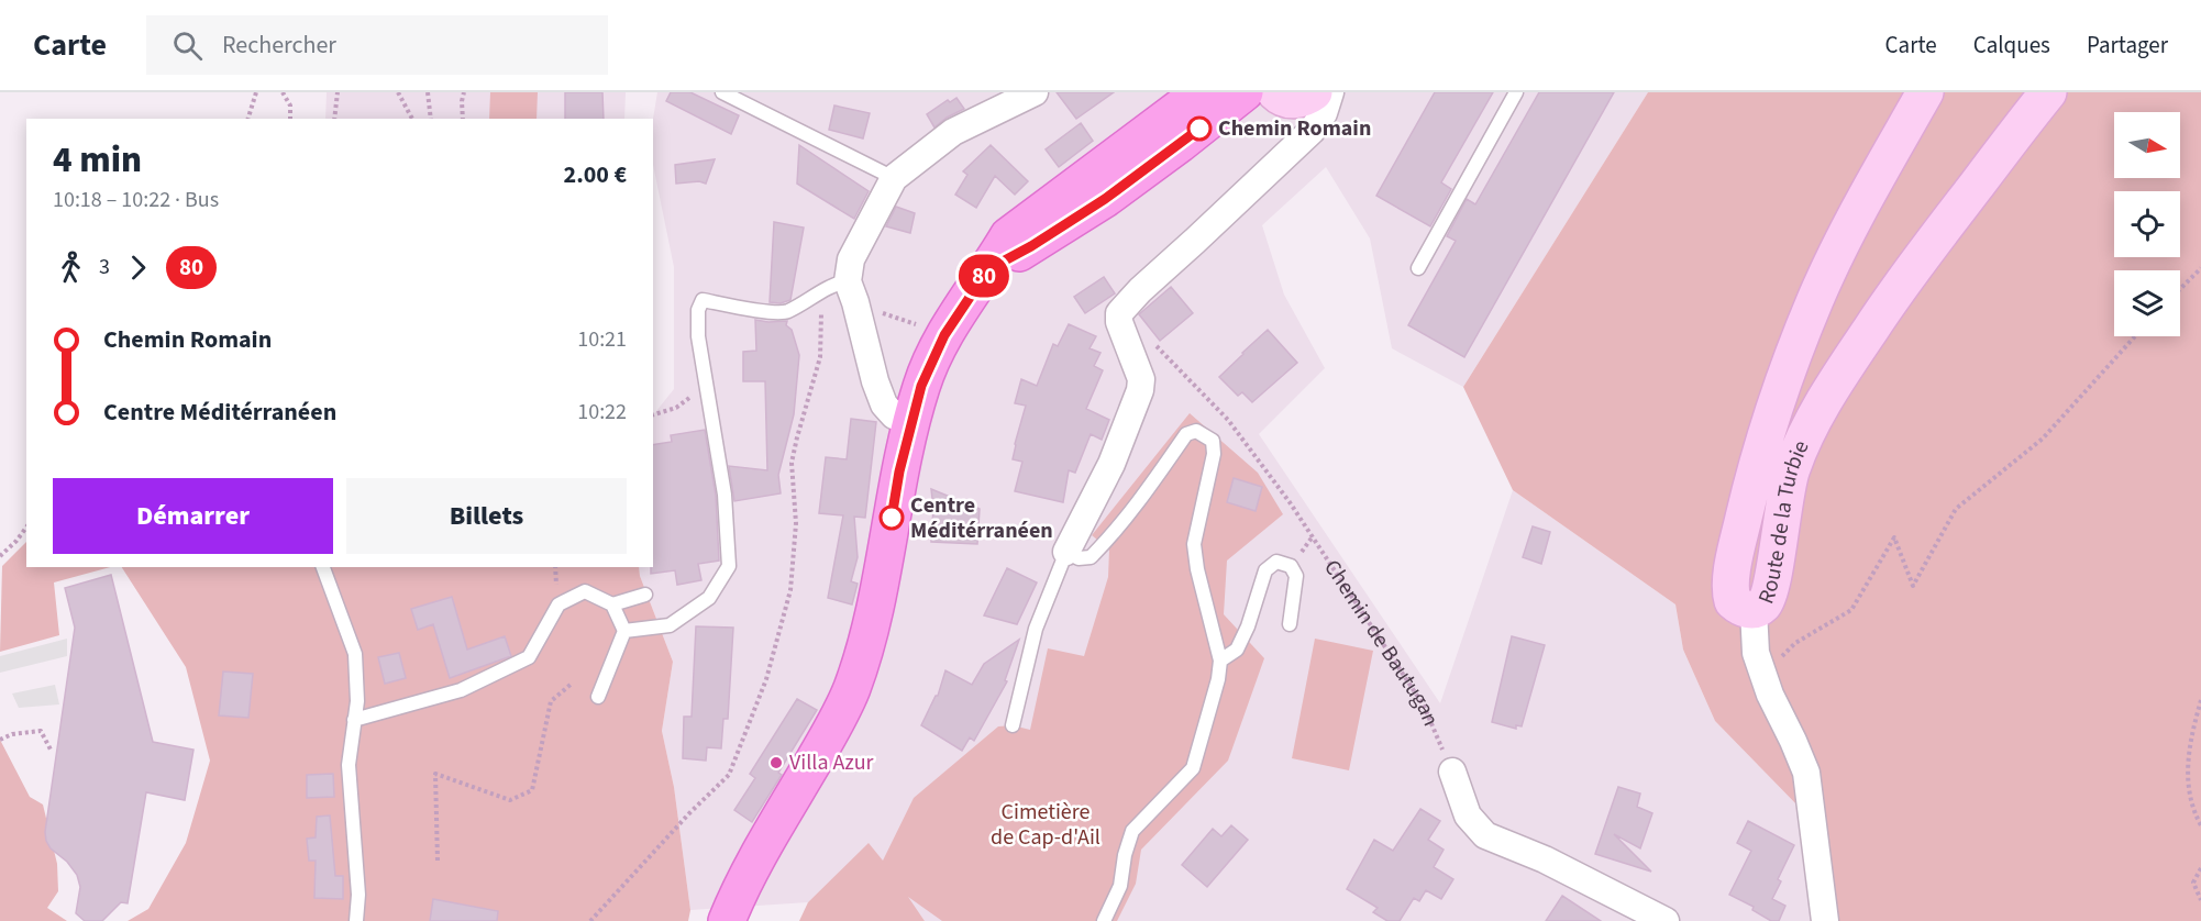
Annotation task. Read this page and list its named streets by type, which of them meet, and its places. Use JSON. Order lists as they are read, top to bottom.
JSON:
{
  "streets": {
    "street": ["Route de la Turbie"],
    "path": ["Chemin de Bautugan"]
  },
  "parks": ["Cimetière de Cap-d'Ail"],
  "places": ["Chemin Romain", "Centre Méditérranéen", "Villa Azur"],
  "lines": ["bus line 80"],
  "north": "right",
  "page": {
    "header": "Carte",
    "search": "Rechercher",
    "nav": ["Carte", "Calques", "Partager"],
    "on_map": "80",
    "heading": ["4 min", "10:18 – 10:22 · Bus", "2.00 €"],
    "legs": ["3", "80"],
    "list": [
      {
        "name": "Chemin Romain",
        "value": "10:21"
      },
      {
        "name": "Centre Méditérranéen",
        "value": "10:22"
      }
    ],
    "buttons": ["Démarrer", "Billets"]
  }
}
